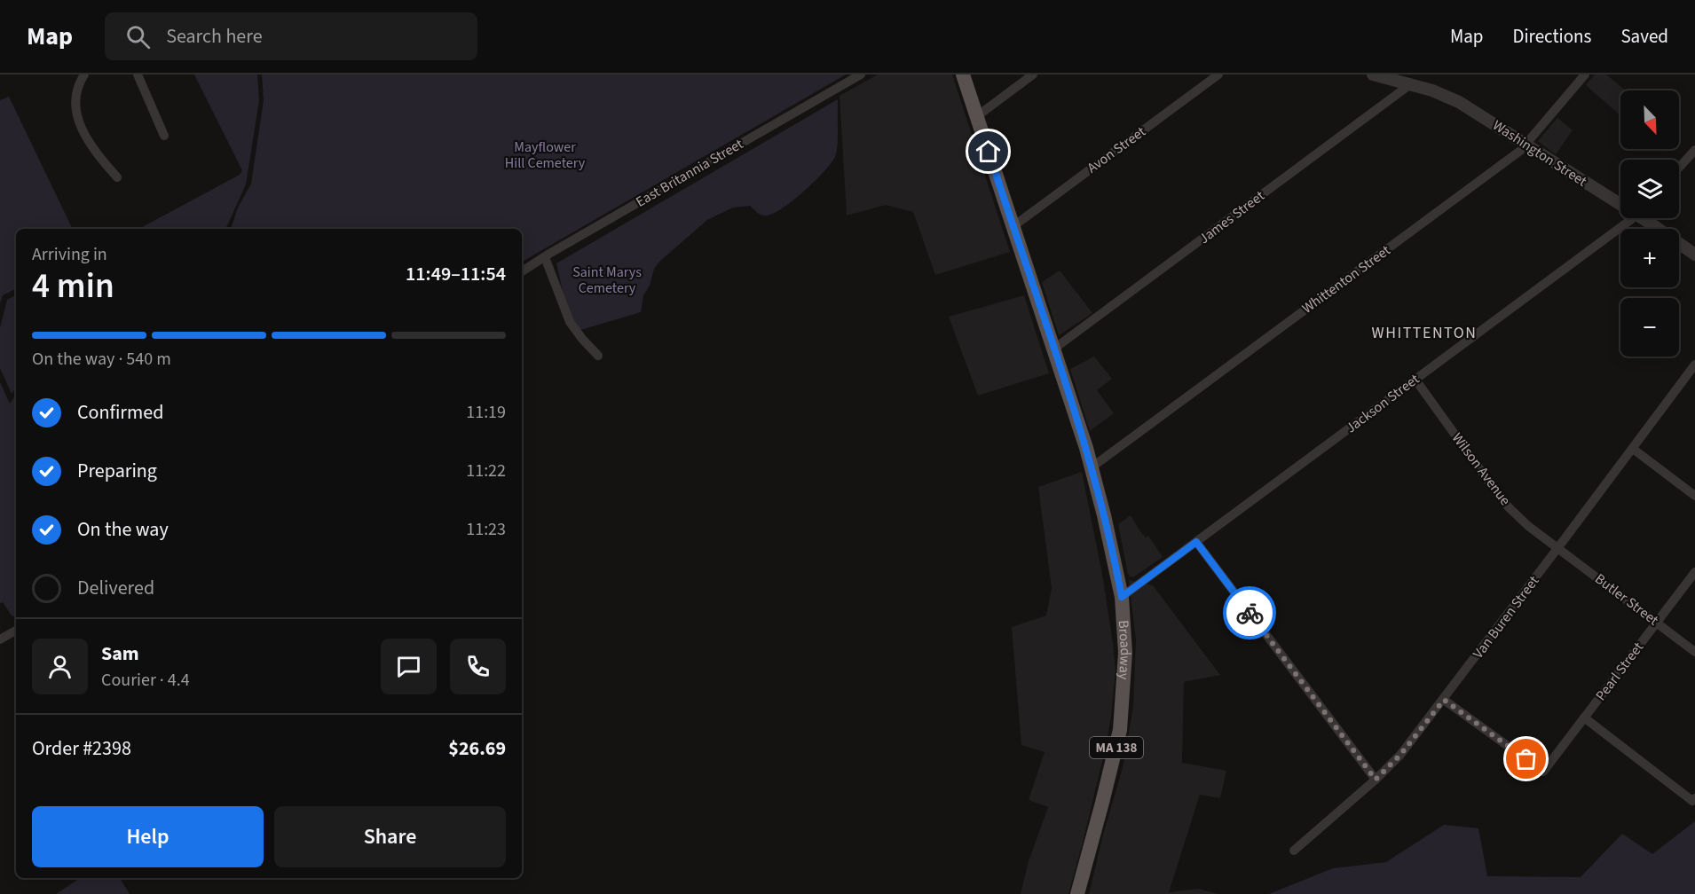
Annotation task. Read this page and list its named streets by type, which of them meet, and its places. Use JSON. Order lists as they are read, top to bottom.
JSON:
{
  "streets": {
    "main road": ["Broadway", "MA 138"],
    "street": [
      "Avon Street",
      "Washington Street",
      "East Britannia Street",
      "James Street",
      "Whittenton Street",
      "Jackson Street",
      "Wilson Avenue",
      "Butler Street",
      "Van Buren Street",
      "Pearl Street"
    ]
  },
  "crossings": [
    ["Avon Street", "Broadway"],
    ["Washington Street", "James Street"],
    ["Washington Street", "Whittenton Street"],
    ["James Street", "Broadway"],
    ["Whittenton Street", "Broadway"],
    ["Jackson Street", "Wilson Avenue"],
    ["Jackson Street", "Broadway"],
    ["Wilson Avenue", "Butler Street"],
    ["Wilson Avenue", "Van Buren Street"],
    ["Butler Street", "Van Buren Street"],
    ["Butler Street", "Pearl Street"],
    ["Van Buren Street", "Pearl Street"]
  ],
  "districts": ["WHITTENTON"],
  "parks": ["Mayflower Hill Cemetery", "Saint Marys Cemetery"],
  "north": "bottom right",
  "page": {
    "header": "Map",
    "search": "Search here",
    "nav": ["Map", "Directions", "Saved"],
    "map_buttons": ["+", "−"],
    "heading": ["4 min", "Arriving in", "11:49–11:54"],
    "panel": [
      "Sam",
      "Courier · 4.4",
      "Order #2398",
      "$26.69"
    ],
    "bar": "On the way · 540 m",
    "list": [
      ["Confirmed", "11:19"],
      ["Preparing", "11:22"],
      ["On the way", "11:23"],
      "Delivered"
    ],
    "buttons": ["Help", "Share"]
  }
}
